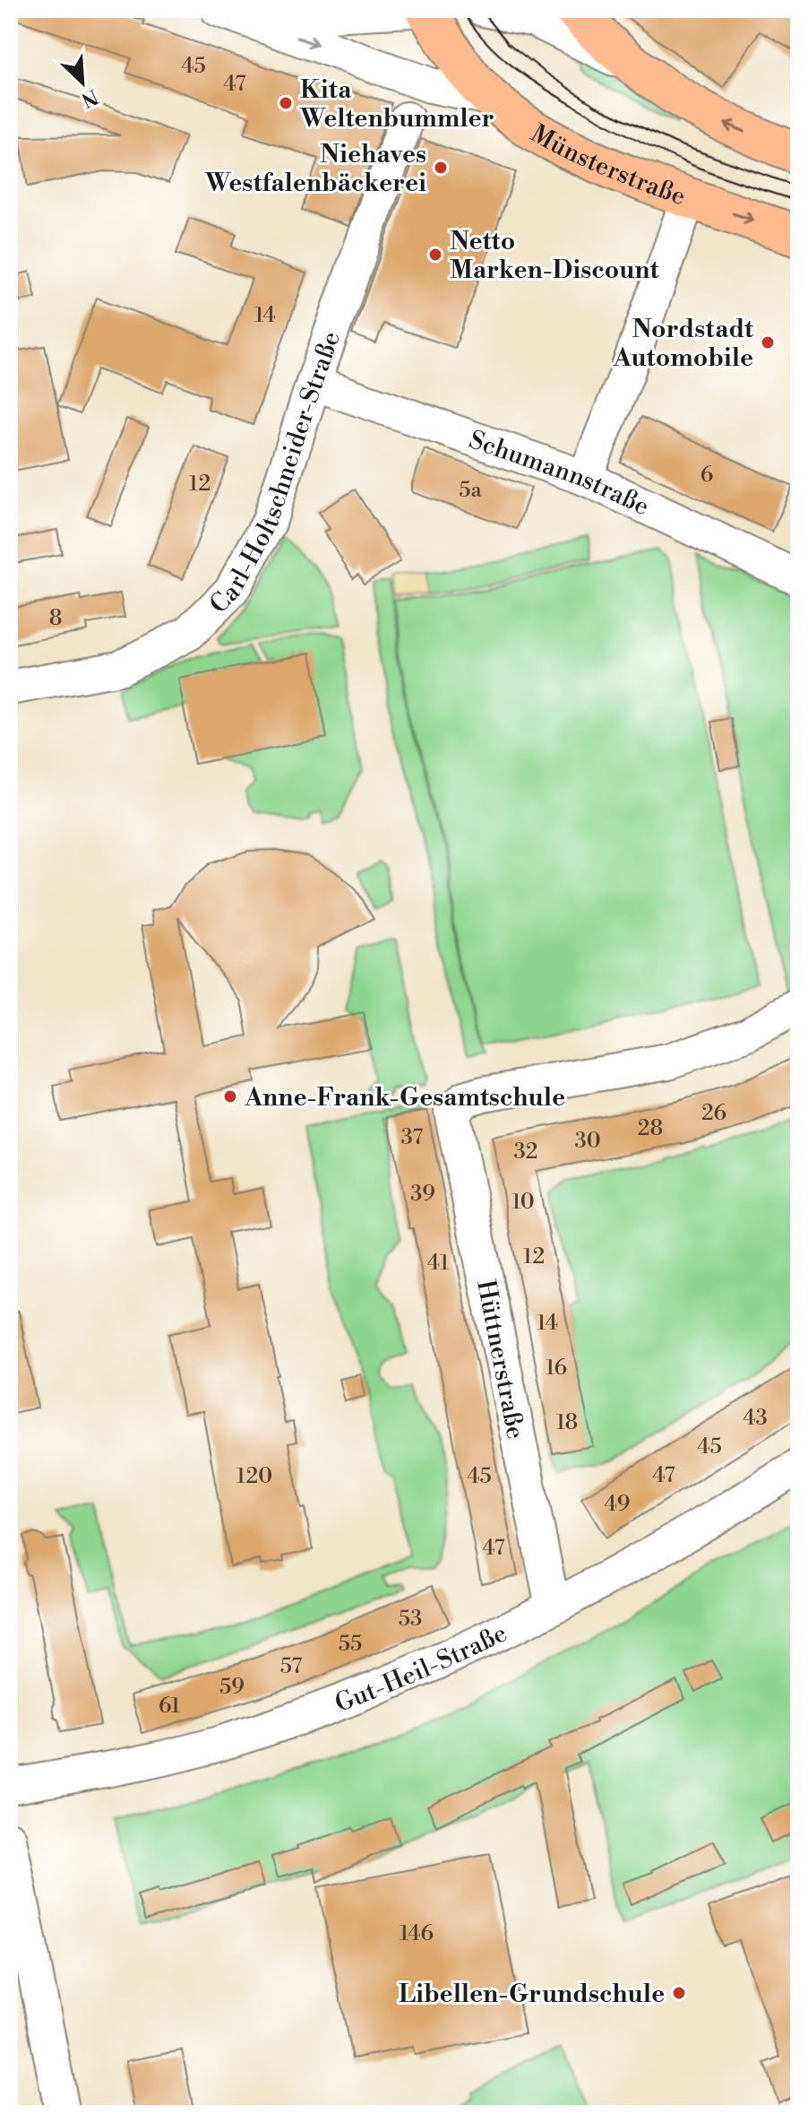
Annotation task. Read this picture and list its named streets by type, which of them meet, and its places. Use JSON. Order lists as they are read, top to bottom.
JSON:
{
  "streets": {
    "main road": ["Münsterstraße"],
    "street": [
      "Carl-Holtschneider-Straße",
      "Schumannstraße",
      "Hüttnerstraße",
      "Gut-Heil-Straße"
    ]
  },
  "crossings": [
    ["Carl-Holtschneider-Straße", "Schumannstraße"],
    ["Hüttnerstraße", "Gut-Heil-Straße"]
  ],
  "places": [
    "Kita Weltenbummler",
    "Niehaves Westfalenbäckerei",
    "Netto Marken-Discount",
    "Nordstadt Automobile",
    "Anne-Frank-Gesamtschule",
    "Libellen-Grundschule"
  ],
  "house_numbers": [
    "45",
    "47",
    "14",
    "6",
    "12",
    "5a",
    "8",
    "26",
    "28",
    "37",
    "30",
    "32",
    "39",
    "10",
    "12",
    "41",
    "14",
    "16",
    "43",
    "18",
    "45",
    "47",
    "120",
    "45",
    "49",
    "47",
    "53",
    "55",
    "57",
    "59",
    "61",
    "146"
  ],
  "north": "bottom right"
}
